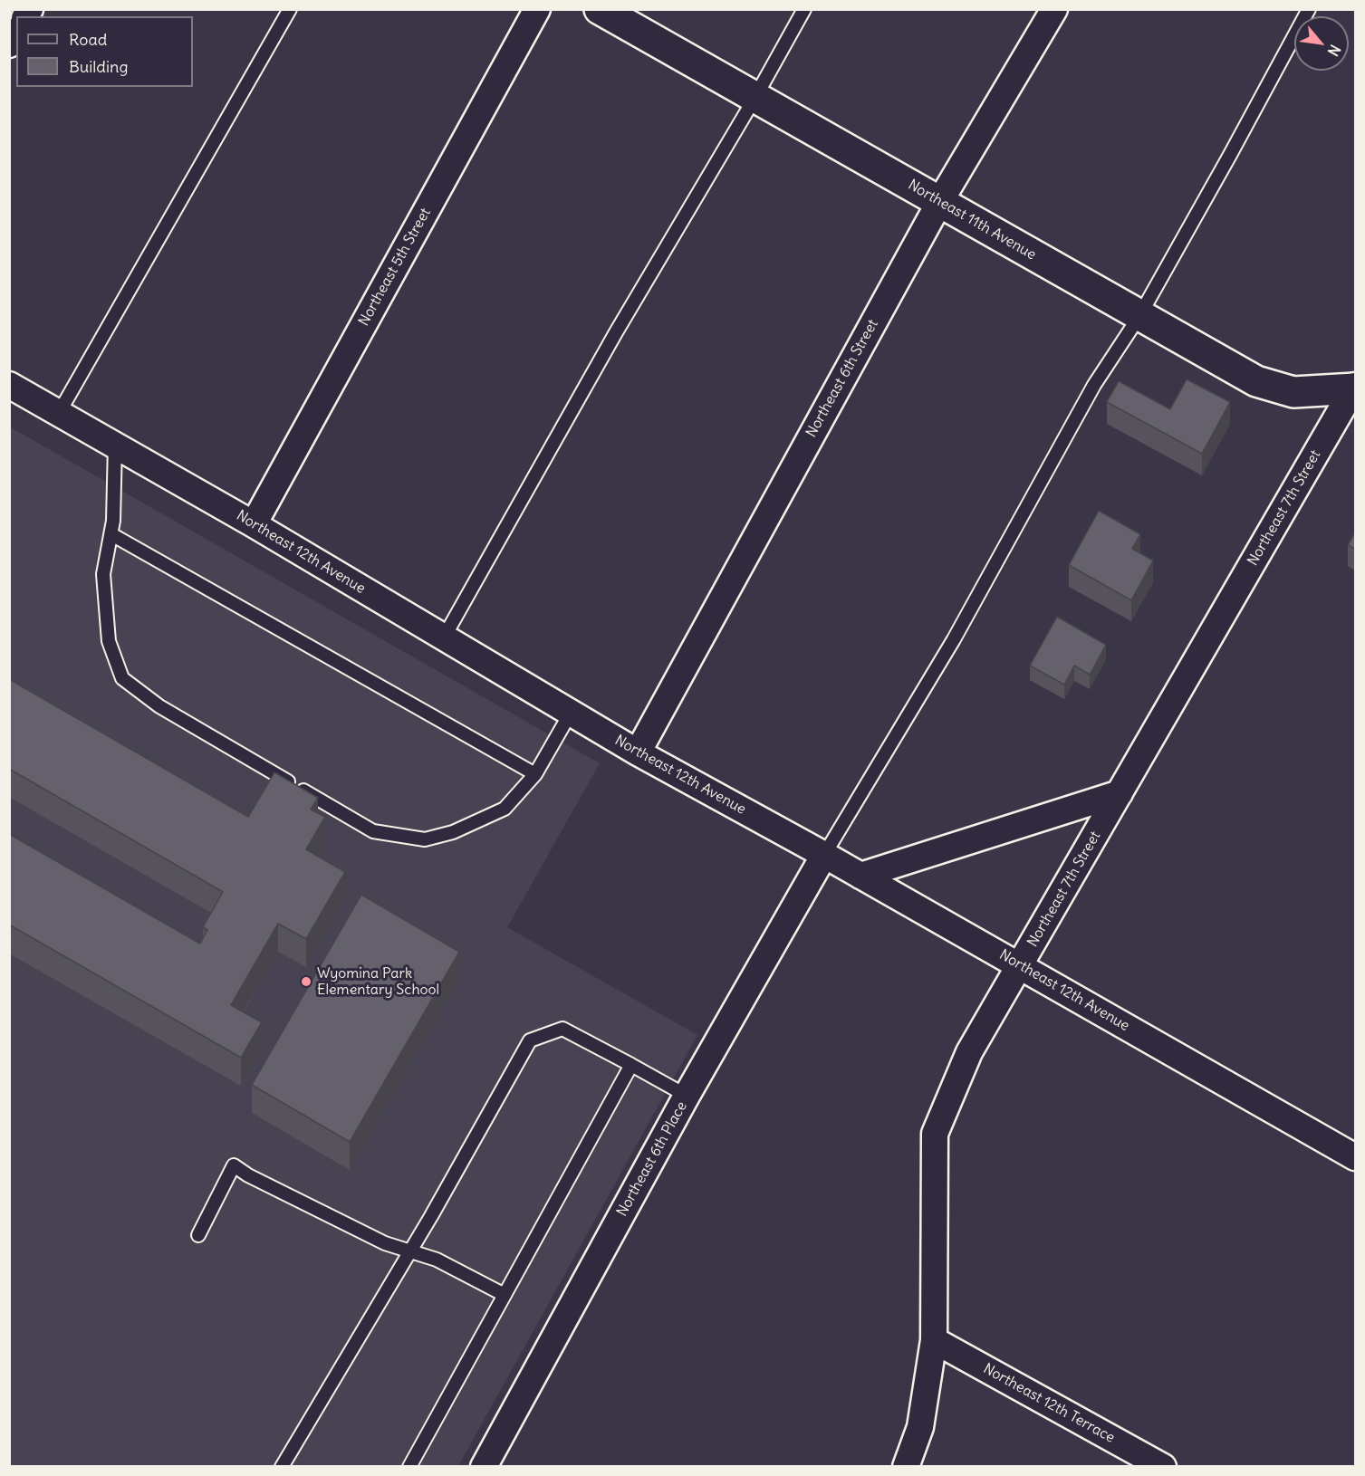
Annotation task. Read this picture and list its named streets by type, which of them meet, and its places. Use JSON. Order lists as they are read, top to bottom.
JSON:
{
  "streets": {
    "street": [
      "Northeast 11th Avenue",
      "Northeast 5th Street",
      "Northeast 6th Street",
      "Northeast 7th Street",
      "Northeast 12th Avenue",
      "Northeast 6th Place",
      "Northeast 12th Terrace"
    ]
  },
  "crossings": [
    ["Northeast 11th Avenue", "Northeast 6th Street"],
    ["Northeast 11th Avenue", "Northeast 7th Street"],
    ["Northeast 5th Street", "Northeast 12th Avenue"],
    ["Northeast 6th Street", "Northeast 12th Avenue"],
    ["Northeast 7th Street", "Northeast 12th Avenue"],
    ["Northeast 7th Street", "Northeast 12th Terrace"],
    ["Northeast 12th Avenue", "Northeast 6th Place"]
  ],
  "places": ["Wyomina Park Elementary School"],
  "legend": ["Road", "Building"],
  "north": "bottom right"
}
